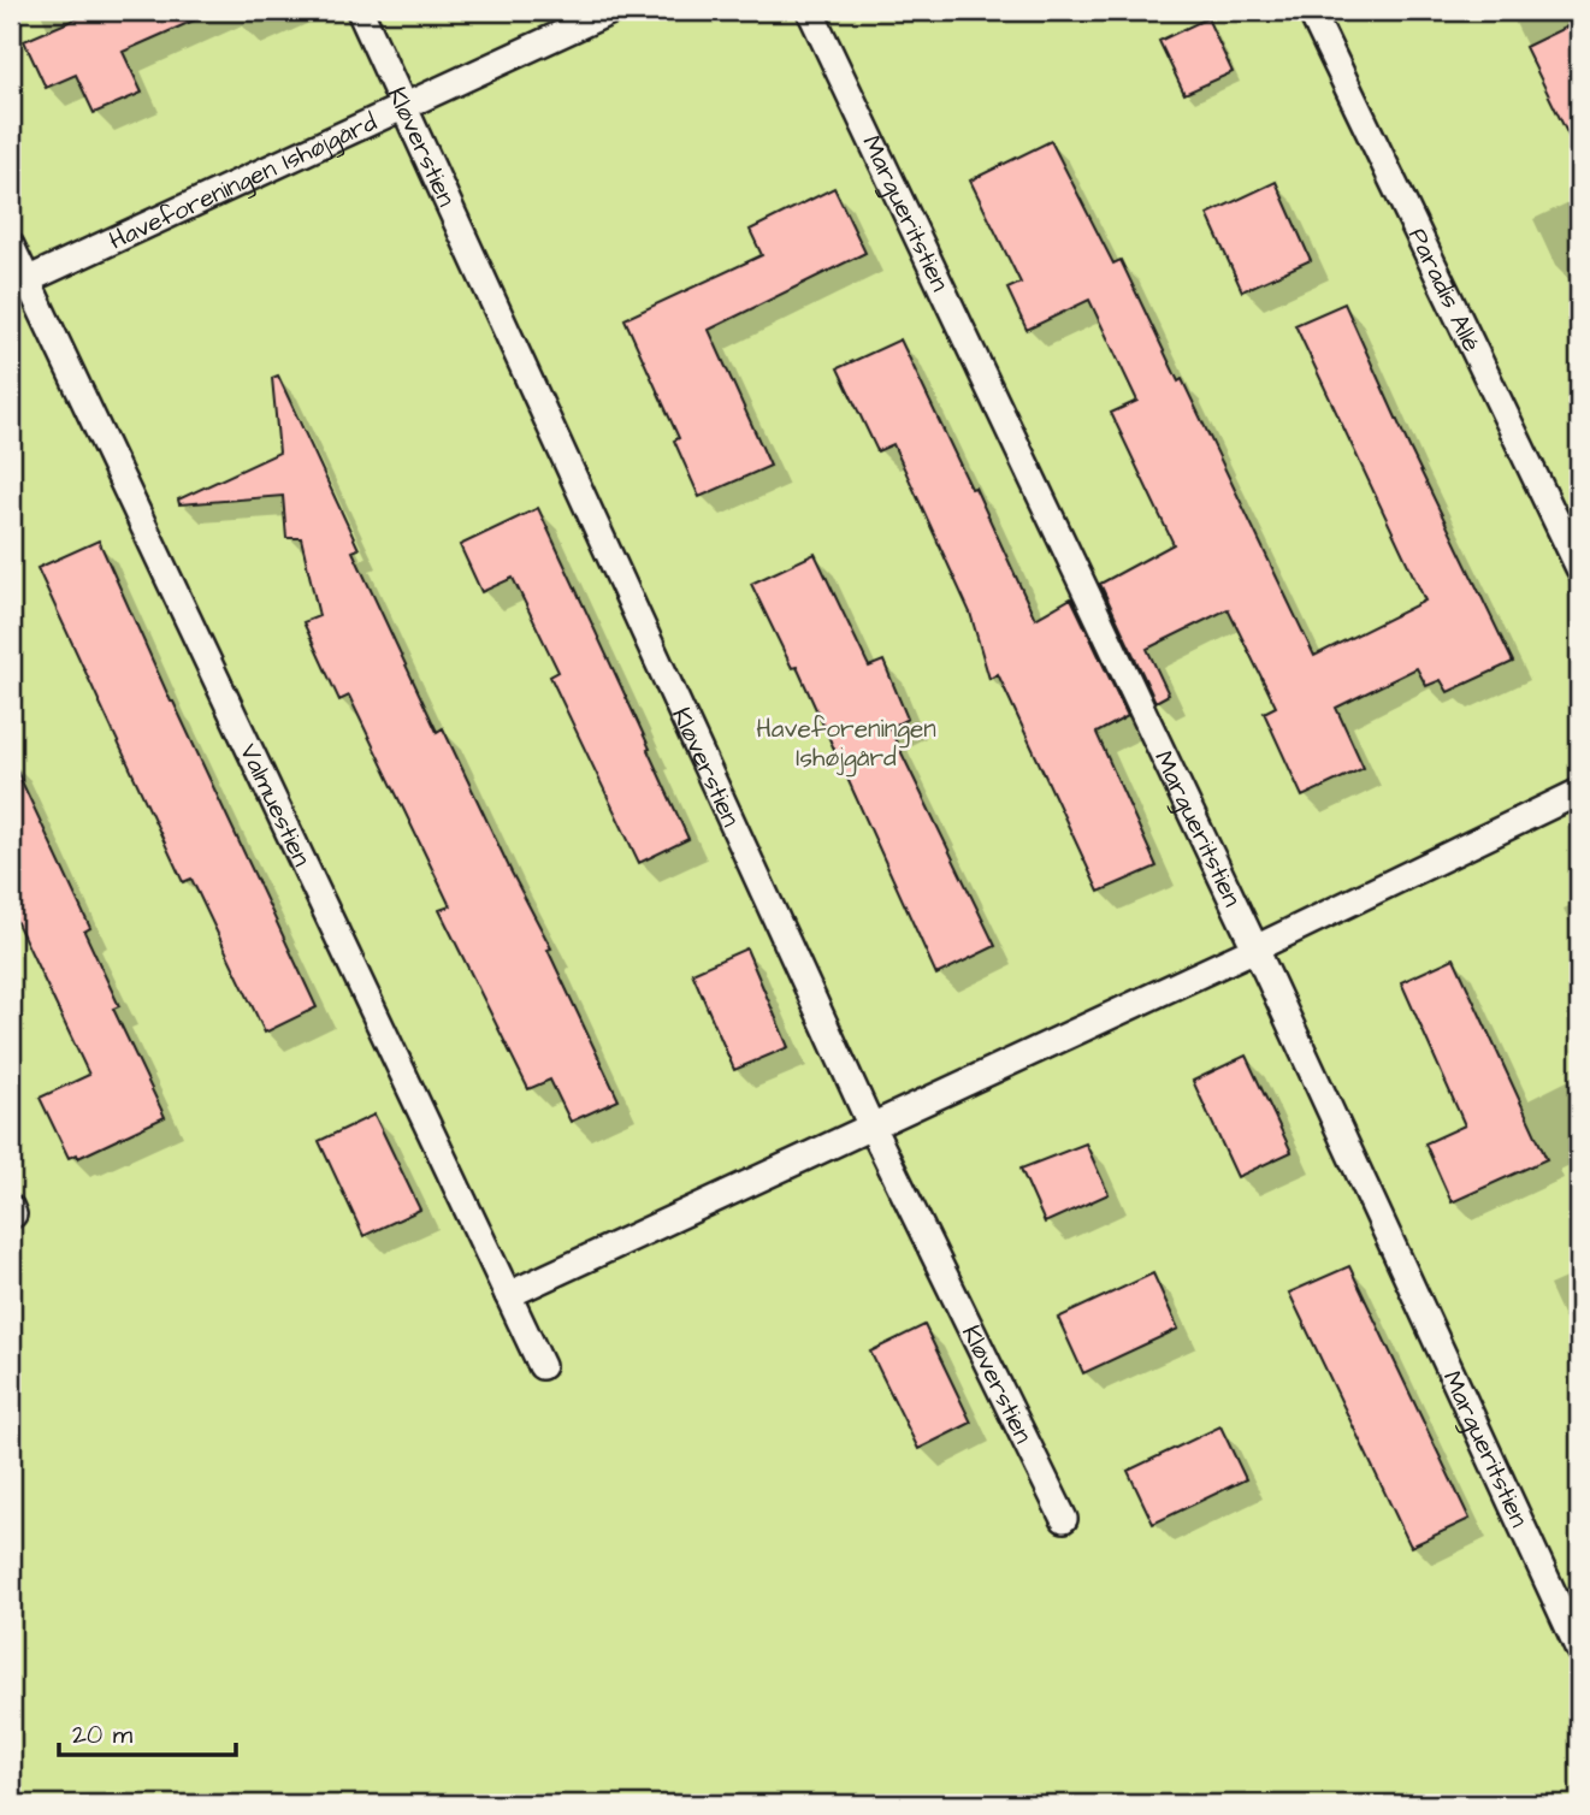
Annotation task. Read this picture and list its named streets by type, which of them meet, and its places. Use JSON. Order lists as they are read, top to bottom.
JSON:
{
  "streets": {
    "lane": [
      "Kløverstien",
      "Haveforeningen Ishøjgård",
      "Margueritstien",
      "Paradis Allé",
      "Valmuestien"
    ]
  },
  "crossings": [
    ["Kløverstien", "Haveforeningen Ishøjgård"],
    ["Haveforeningen Ishøjgård", "Valmuestien"]
  ],
  "parks": ["Haveforeningen Ishøjgård"],
  "scale_bar": "20 m"
}
